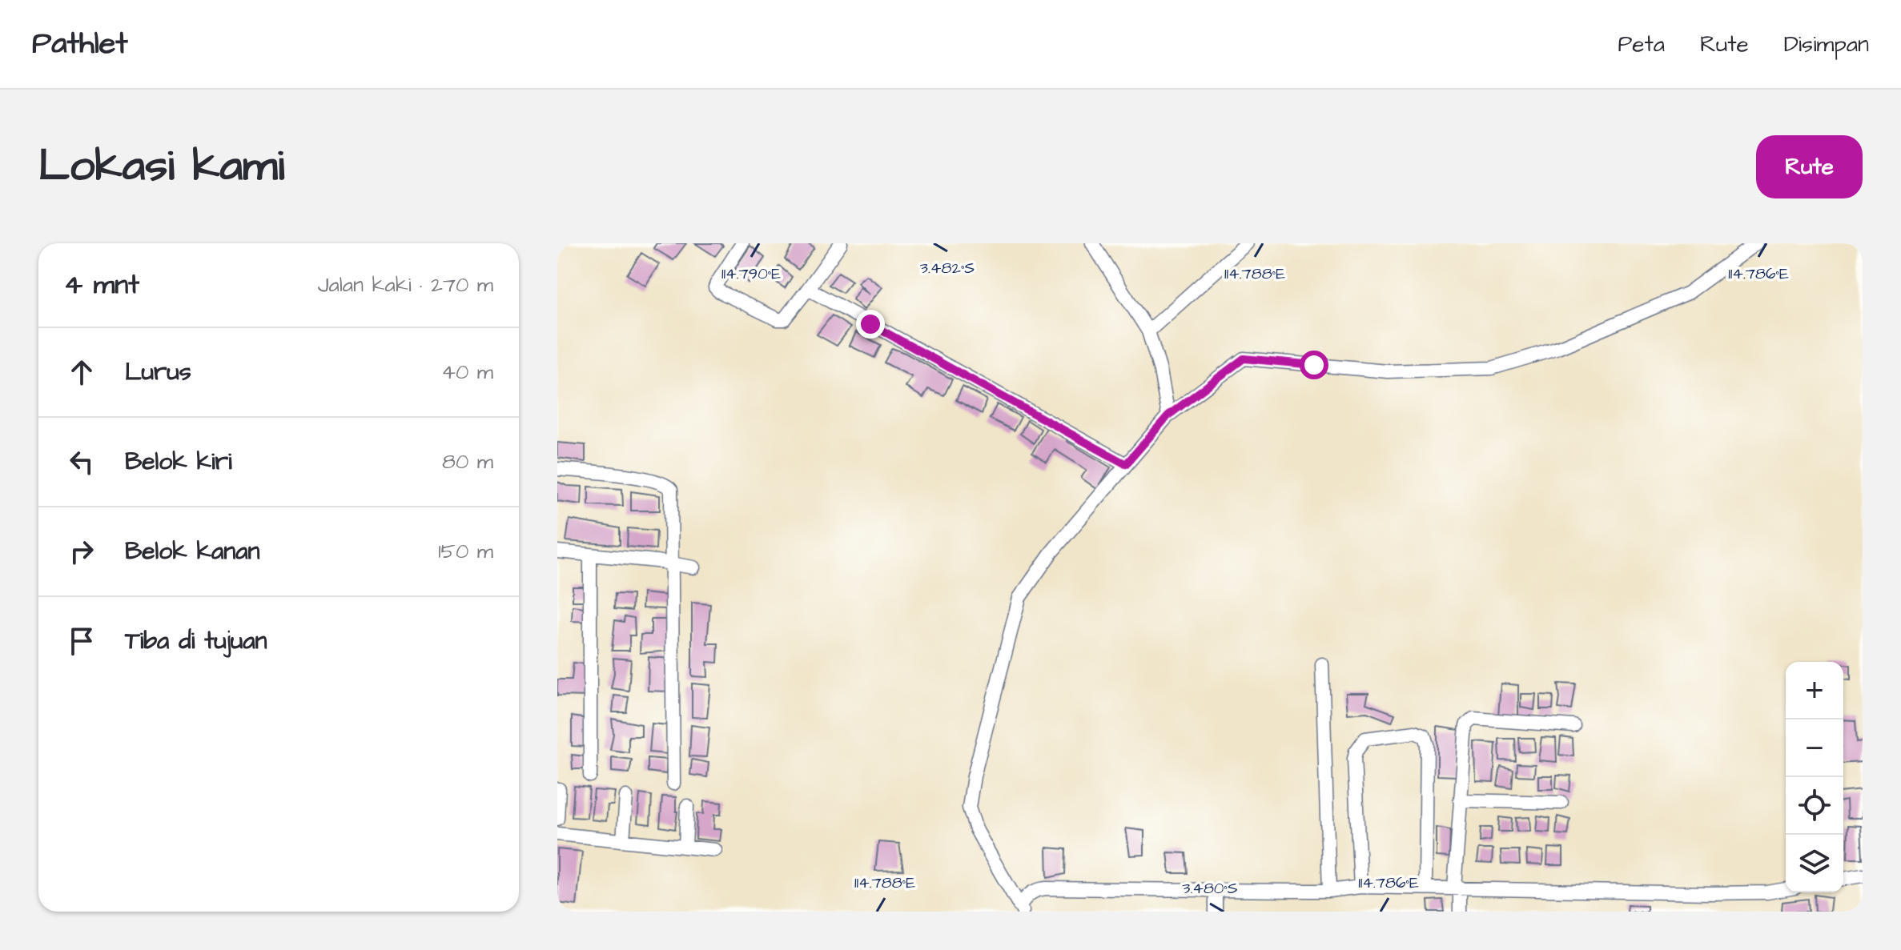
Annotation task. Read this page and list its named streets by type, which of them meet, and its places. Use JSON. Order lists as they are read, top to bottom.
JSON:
{
  "page": {
    "header": "Pathlet",
    "nav": ["Peta", "Rute", "Disimpan"],
    "title": "Lokasi kami",
    "buttons": "Rute",
    "heading": ["4 mnt", "Jalan kaki · 270 m"],
    "list": [
      ["Lurus", "40 m"],
      ["Belok kiri", "80 m"],
      ["Belok kanan", "150 m"],
      "Tiba di tujuan"
    ],
    "map_buttons": ["+", "−"]
  },
  "coordinates": [
    "3.482°S",
    "114.790°E",
    "114.788°E",
    "114.786°E",
    "3.480°S"
  ]
}
